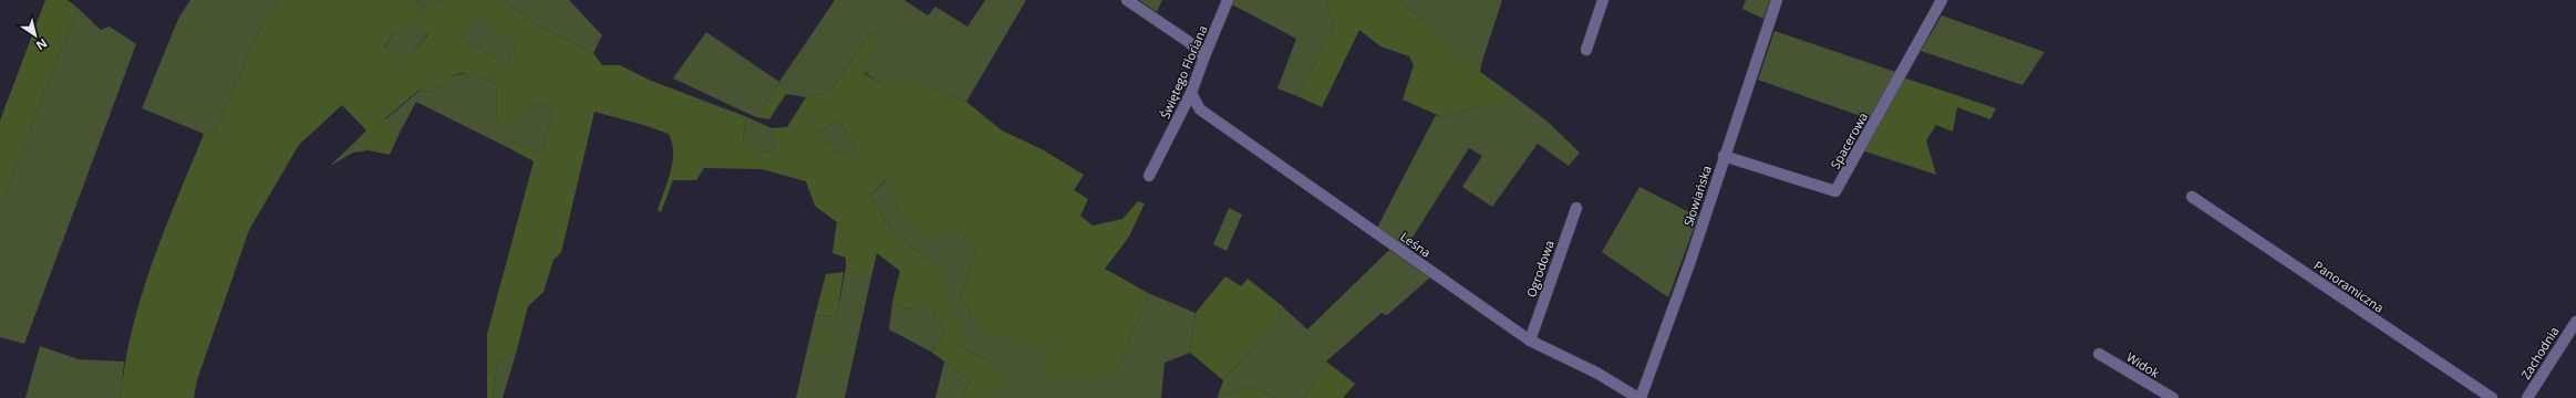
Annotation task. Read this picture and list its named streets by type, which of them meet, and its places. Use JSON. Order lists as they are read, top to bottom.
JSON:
{
  "streets": {
    "street": [
      "Świętego Floriana",
      "Spacerowa",
      "Słowiańska",
      "Leśna",
      "Ogrodowa",
      "Panoramiczna",
      "Zachodnia",
      "Widok"
    ]
  },
  "crossings": [
    ["Świętego Floriana", "Leśna"],
    ["Spacerowa", "Słowiańska"],
    ["Słowiańska", "Leśna"],
    ["Leśna", "Ogrodowa"]
  ],
  "north": "bottom right"
}
